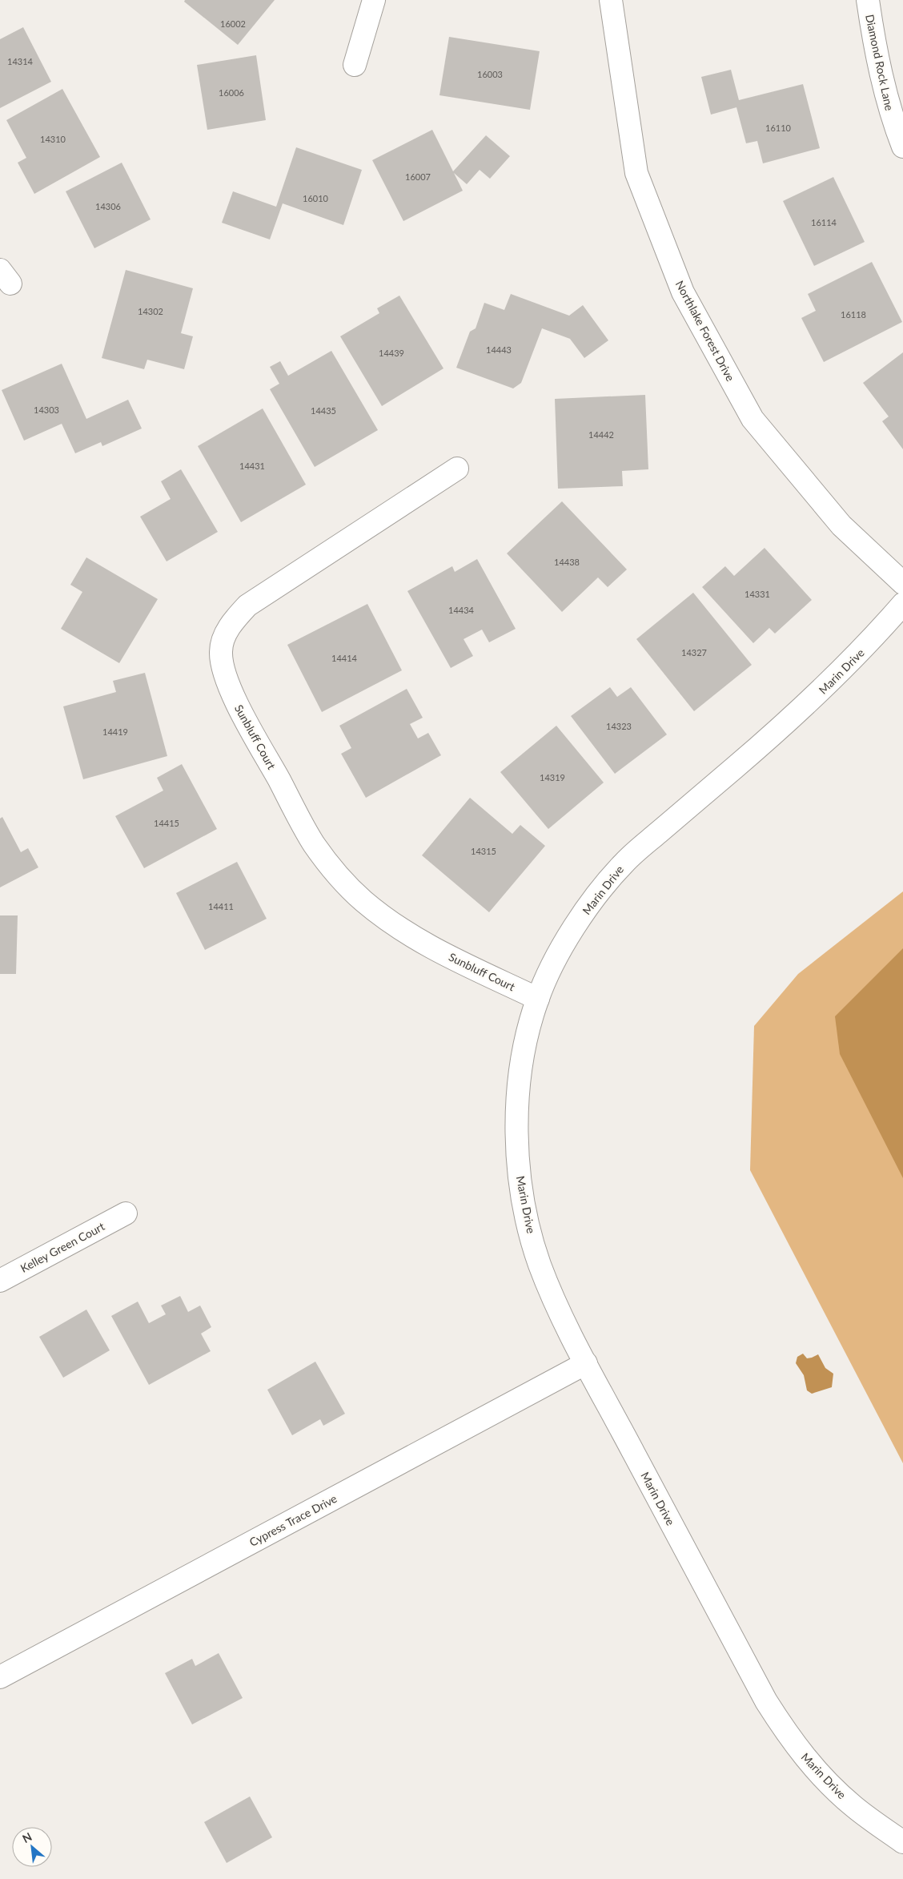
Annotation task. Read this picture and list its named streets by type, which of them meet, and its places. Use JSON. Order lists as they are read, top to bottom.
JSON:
{
  "streets": {
    "street": [
      "Diamond Rock Lane",
      "Northlake Forest Drive",
      "Marin Drive",
      "Sunbluff Court",
      "Kelley Green Court",
      "Cypress Trace Drive"
    ]
  },
  "crossings": [
    ["Marin Drive", "Sunbluff Court"],
    ["Marin Drive", "Cypress Trace Drive"]
  ],
  "house_numbers": [
    "16002",
    "14314",
    "16003",
    "16006",
    "16110",
    "14310",
    "16007",
    "16010",
    "14306",
    "16114",
    "14302",
    "16118",
    "14443",
    "14439",
    "14303",
    "14435",
    "14442",
    "14431",
    "14438",
    "14331",
    "14434",
    "14327",
    "14414",
    "14323",
    "14419",
    "14319",
    "14415",
    "14315",
    "14411"
  ],
  "north": "top left"
}
